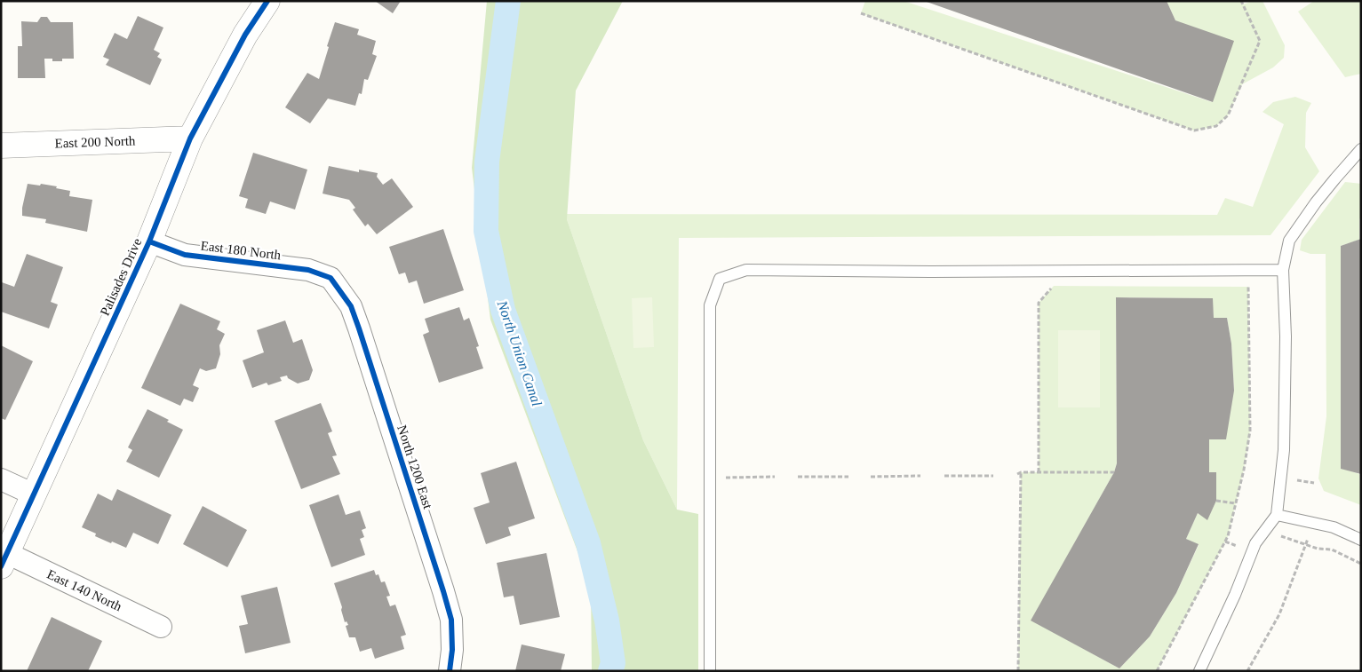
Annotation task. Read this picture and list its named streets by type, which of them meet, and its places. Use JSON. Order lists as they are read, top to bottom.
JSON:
{
  "streets": {
    "street": [
      "East 200 North",
      "East 180 North",
      "Palisades Drive",
      "North 1200 East",
      "East 140 North"
    ]
  },
  "crossings": [
    ["East 200 North", "Palisades Drive"],
    ["East 180 North", "Palisades Drive"],
    ["East 180 North", "North 1200 East"],
    ["Palisades Drive", "East 140 North"]
  ],
  "water": ["North Union Canal"]
}
